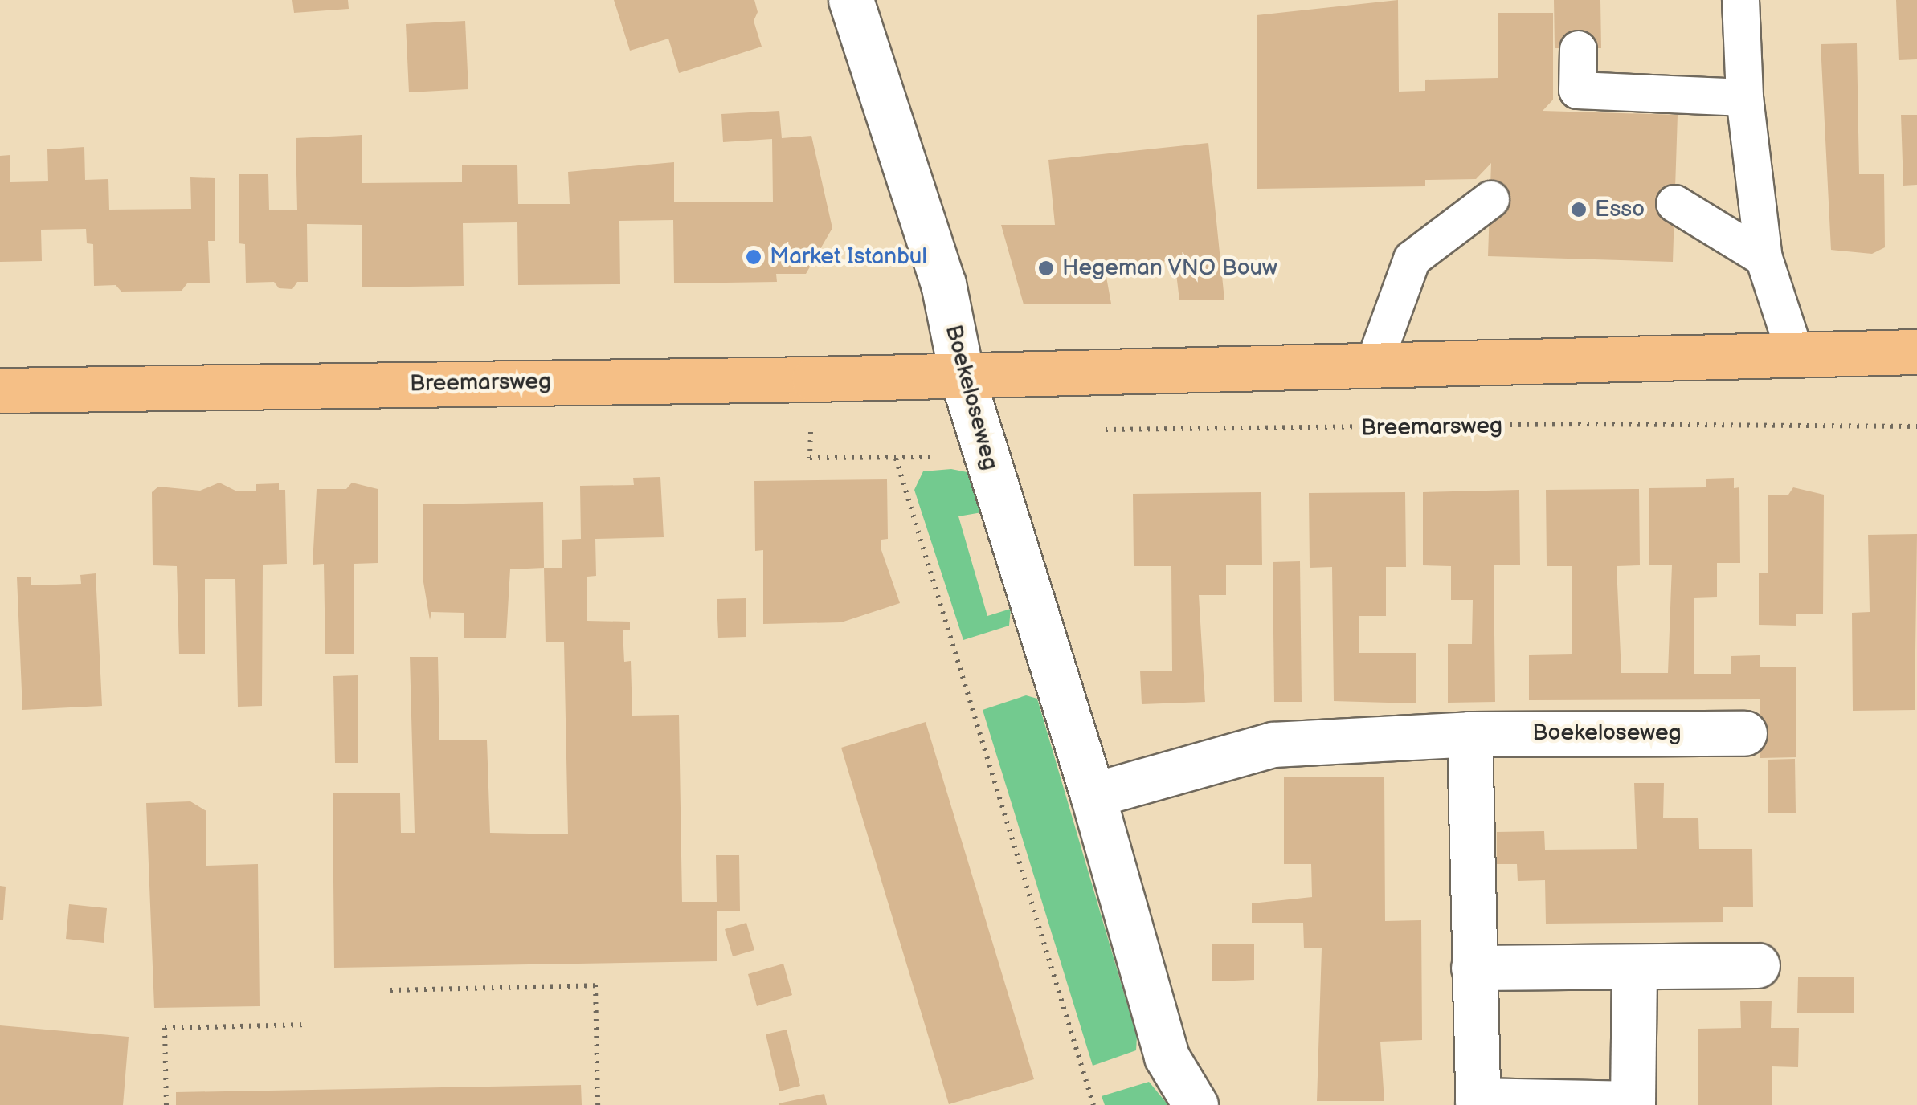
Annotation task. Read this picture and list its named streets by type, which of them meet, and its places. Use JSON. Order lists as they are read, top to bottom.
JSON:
{
  "streets": {
    "main road": ["Breemarsweg"],
    "street": ["Boekeloseweg"]
  },
  "crossings": [
    ["Breemarsweg", "Boekeloseweg"]
  ],
  "places": ["Esso", "Market Istanbul", "Hegeman VNO Bouw"]
}
